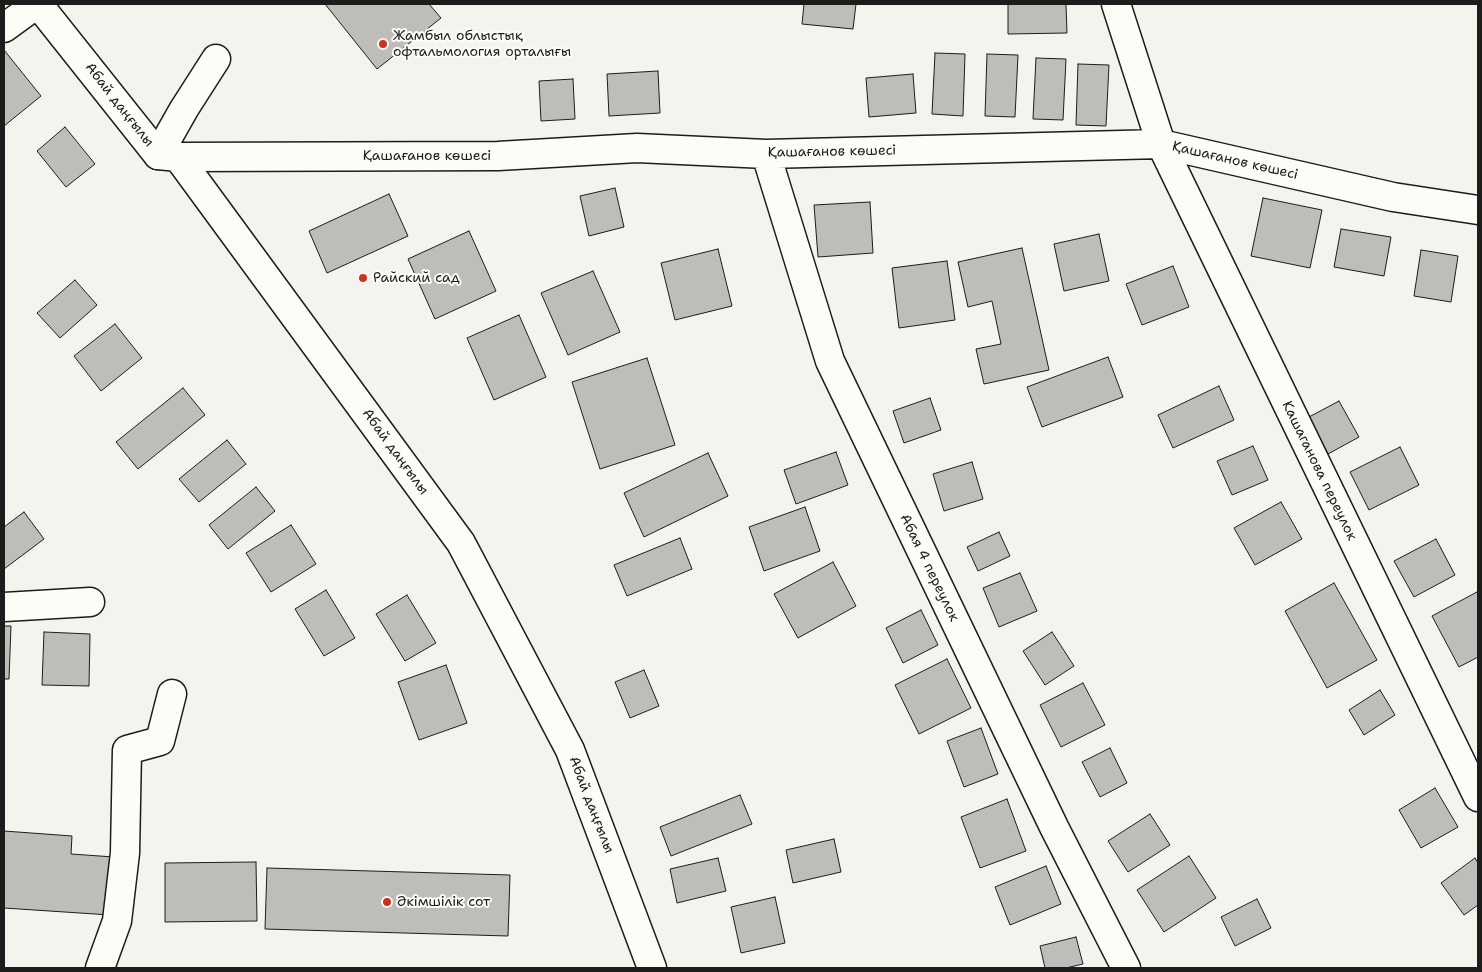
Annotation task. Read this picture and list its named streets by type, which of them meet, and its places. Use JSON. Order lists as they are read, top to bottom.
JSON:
{
  "streets": {
    "street": [
      "Абай даңғылы",
      "Қашағанов көшесі",
      "Кашаганова переулок",
      "Абая 4 переулок"
    ]
  },
  "crossings": [
    ["Абай даңғылы", "Қашағанов көшесі"],
    ["Қашағанов көшесі", "Кашаганова переулок"],
    ["Қашағанов көшесі", "Абая 4 переулок"]
  ],
  "places": ["Жамбыл облыстық офтальмология орталығы", "Райский сад", "Әкімшілік сот"]
}
